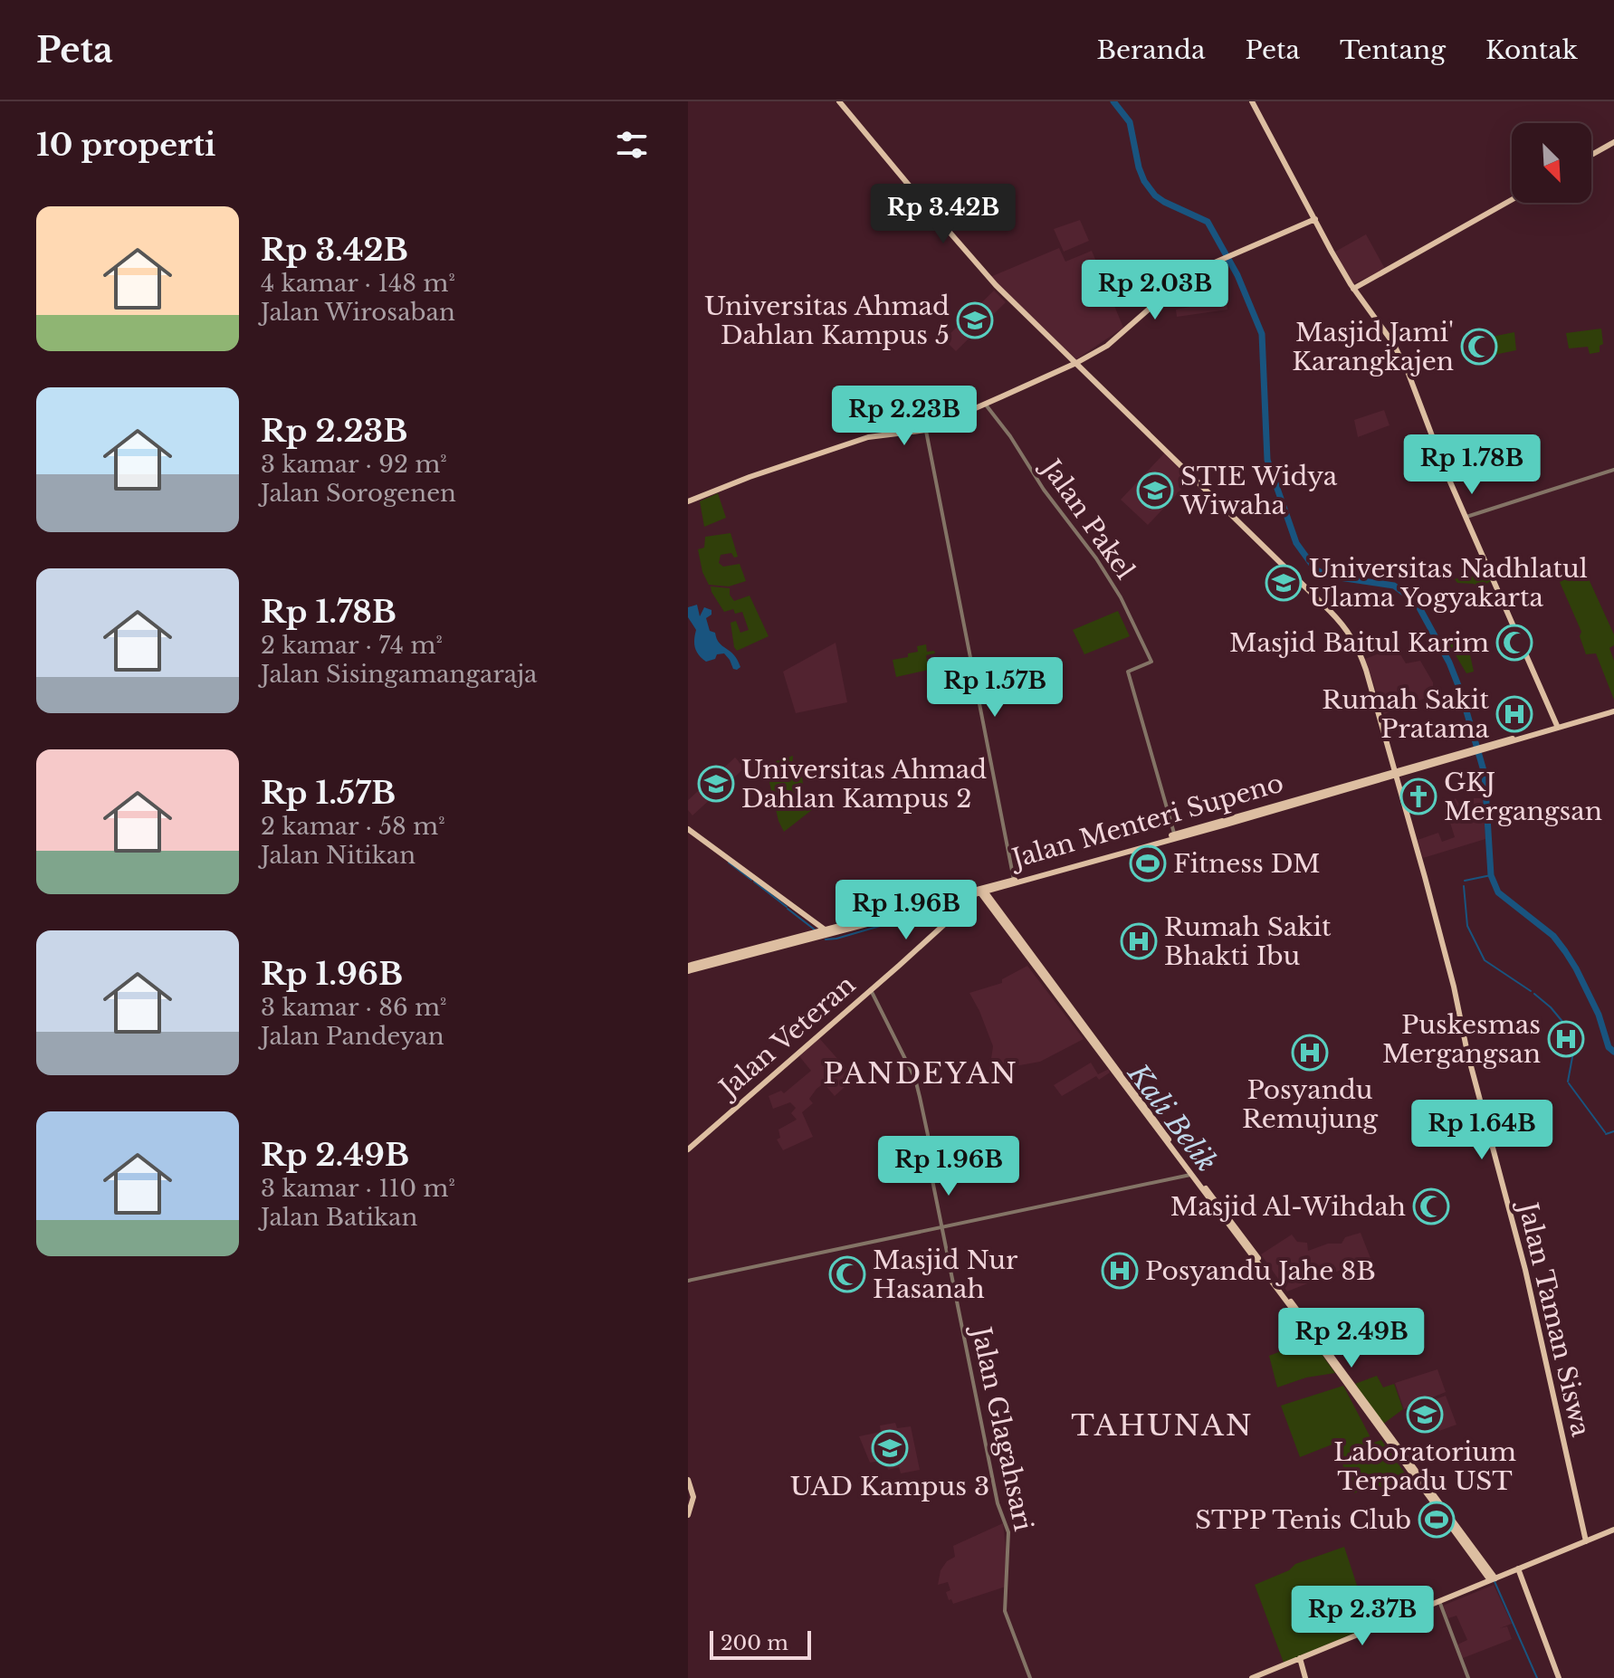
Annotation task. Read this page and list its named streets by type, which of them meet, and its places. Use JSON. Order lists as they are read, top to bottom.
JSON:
{
  "streets": {
    "main road": ["Jalan Menteri Supeno", "Jalan Veteran", "Jalan Taman Siswa"],
    "street": ["Jalan Pakel", "Jalan Glagahsari"]
  },
  "crossings": [
    ["Jalan Pakel", "Jalan Menteri Supeno"],
    ["Jalan Menteri Supeno", "Jalan Veteran"],
    ["Jalan Menteri Supeno", "Jalan Taman Siswa"],
    ["Jalan Veteran", "Jalan Glagahsari"]
  ],
  "districts": ["PANDEYAN", "TAHUNAN"],
  "water": ["Kali Belik"],
  "places": {
    "school or university": [
      "Universitas Ahmad Dahlan Kampus 5",
      "STIE Widya Wiwaha",
      "Universitas Nadhlatul Ulama Yogyakarta",
      "Universitas Ahmad Dahlan Kampus 2",
      "Laboratorium Terpadu UST",
      "UAD Kampus 3"
    ],
    "mosque": [
      "Masjid Jami' Karangkajen",
      "Masjid Baitul Karim",
      "Masjid Al-Wihdah",
      "Masjid Nur Hasanah"
    ],
    "hospital": [
      "Rumah Sakit Pratama",
      "Rumah Sakit Bhakti Ibu",
      "Puskesmas Mergangsan",
      "Posyandu Remujung",
      "Posyandu Jahe 8B"
    ],
    "church": ["GKJ Mergangsan"],
    "sports": ["Fitness DM", "STPP Tenis Club"]
  },
  "scale_bar": "200 m",
  "north": "bottom right",
  "page": {
    "header": "Peta",
    "nav": [
      "Beranda",
      "Peta",
      "Tentang",
      "Kontak"
    ],
    "heading": "10 properti",
    "price": [
      "Rp 3.42B",
      "Rp 2.03B",
      "Rp 2.23B",
      "Rp 1.78B",
      "Rp 1.57B",
      "Rp 1.96B",
      "Rp 1.64B",
      "Rp 1.96B",
      "Rp 2.49B",
      "Rp 2.37B"
    ],
    "list": [
      {
        "name": "Rp 3.42B",
        "note": "4 kamar · 148 m² · Jalan Wirosaban"
      },
      {
        "name": "Rp 2.23B",
        "note": "3 kamar · 92 m² · Jalan Sorogenen"
      },
      {
        "name": "Rp 1.78B",
        "note": "2 kamar · 74 m² · Jalan Sisingamangaraja"
      },
      {
        "name": "Rp 1.57B",
        "note": "2 kamar · 58 m² · Jalan Nitikan"
      },
      {
        "name": "Rp 1.96B",
        "note": "3 kamar · 86 m² · Jalan Pandeyan"
      },
      {
        "name": "Rp 2.49B",
        "note": "3 kamar · 110 m² · Jalan Batikan"
      }
    ],
    "scale": "200 m"
  }
}
